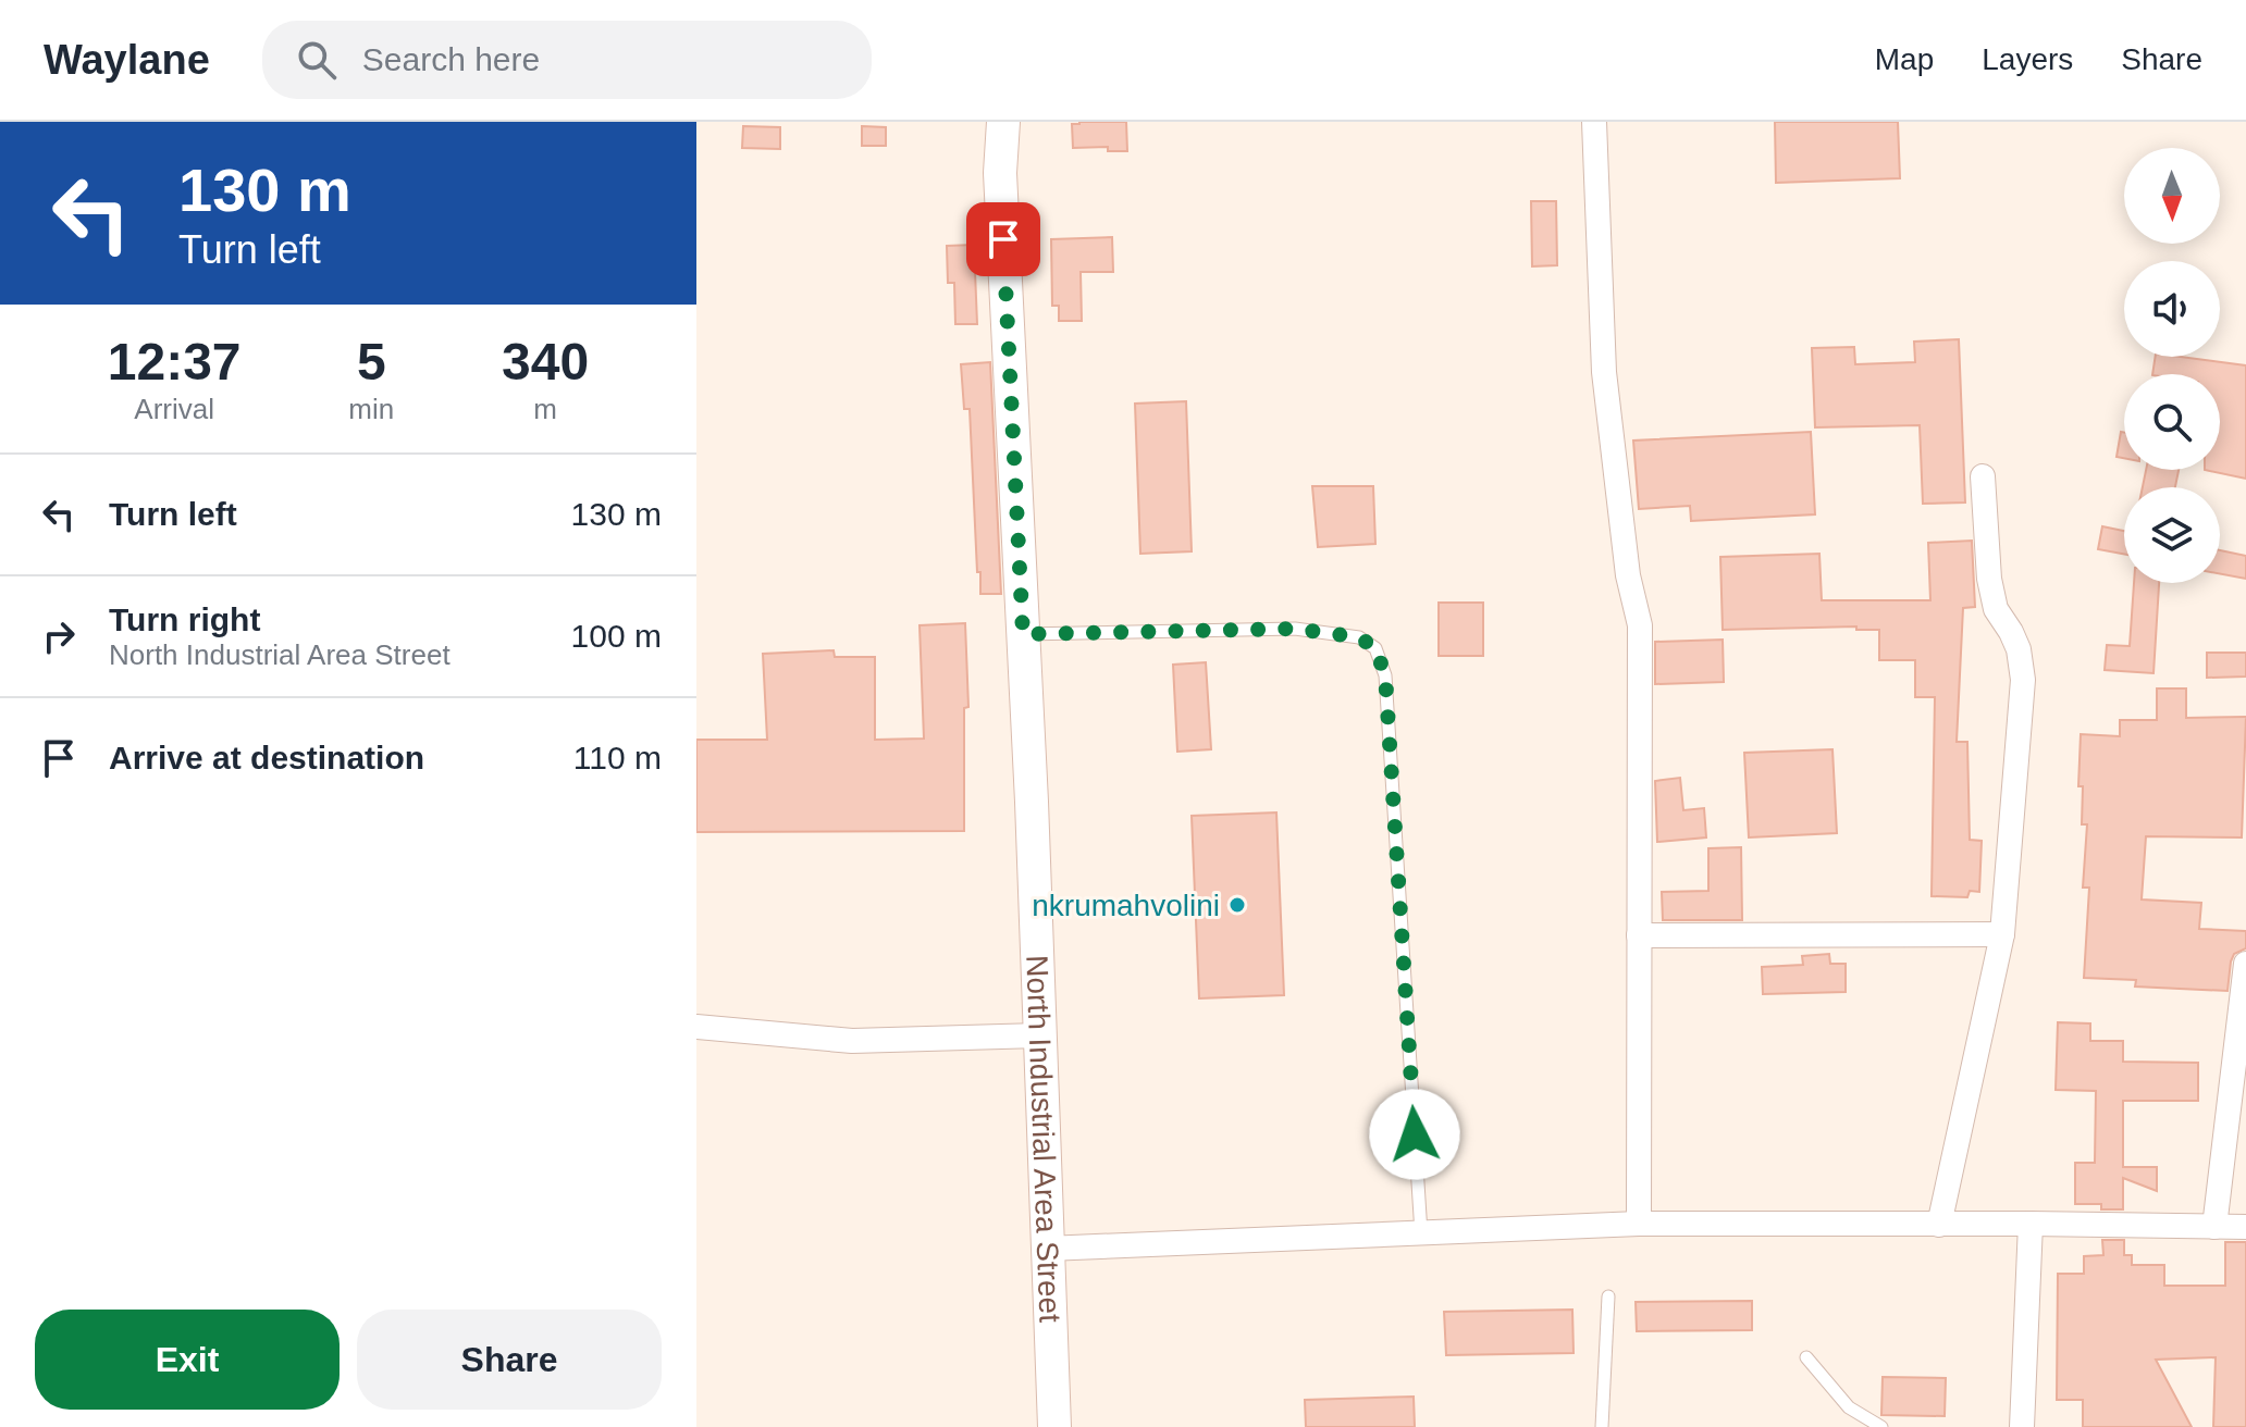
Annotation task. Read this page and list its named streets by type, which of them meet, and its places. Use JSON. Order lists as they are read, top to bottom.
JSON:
{
  "streets": {
    "main road": ["North Industrial Area Street"]
  },
  "places": ["nkrumahvolini"],
  "north": "bottom",
  "page": {
    "header": "Waylane",
    "search": "Search here",
    "nav": ["Map", "Layers", "Share"],
    "turn": ["130 m", "Turn left"],
    "eta": [
      "12:37",
      "Arrival",
      "5",
      "min",
      "340",
      "m"
    ],
    "list": [
      {
        "name": "Turn left",
        "value": "130 m"
      },
      {
        "name": "Turn right",
        "note": "North Industrial Area Street",
        "value": "100 m"
      },
      {
        "name": "Arrive at destination",
        "value": "110 m"
      }
    ],
    "buttons": ["Exit", "Share"]
  }
}
